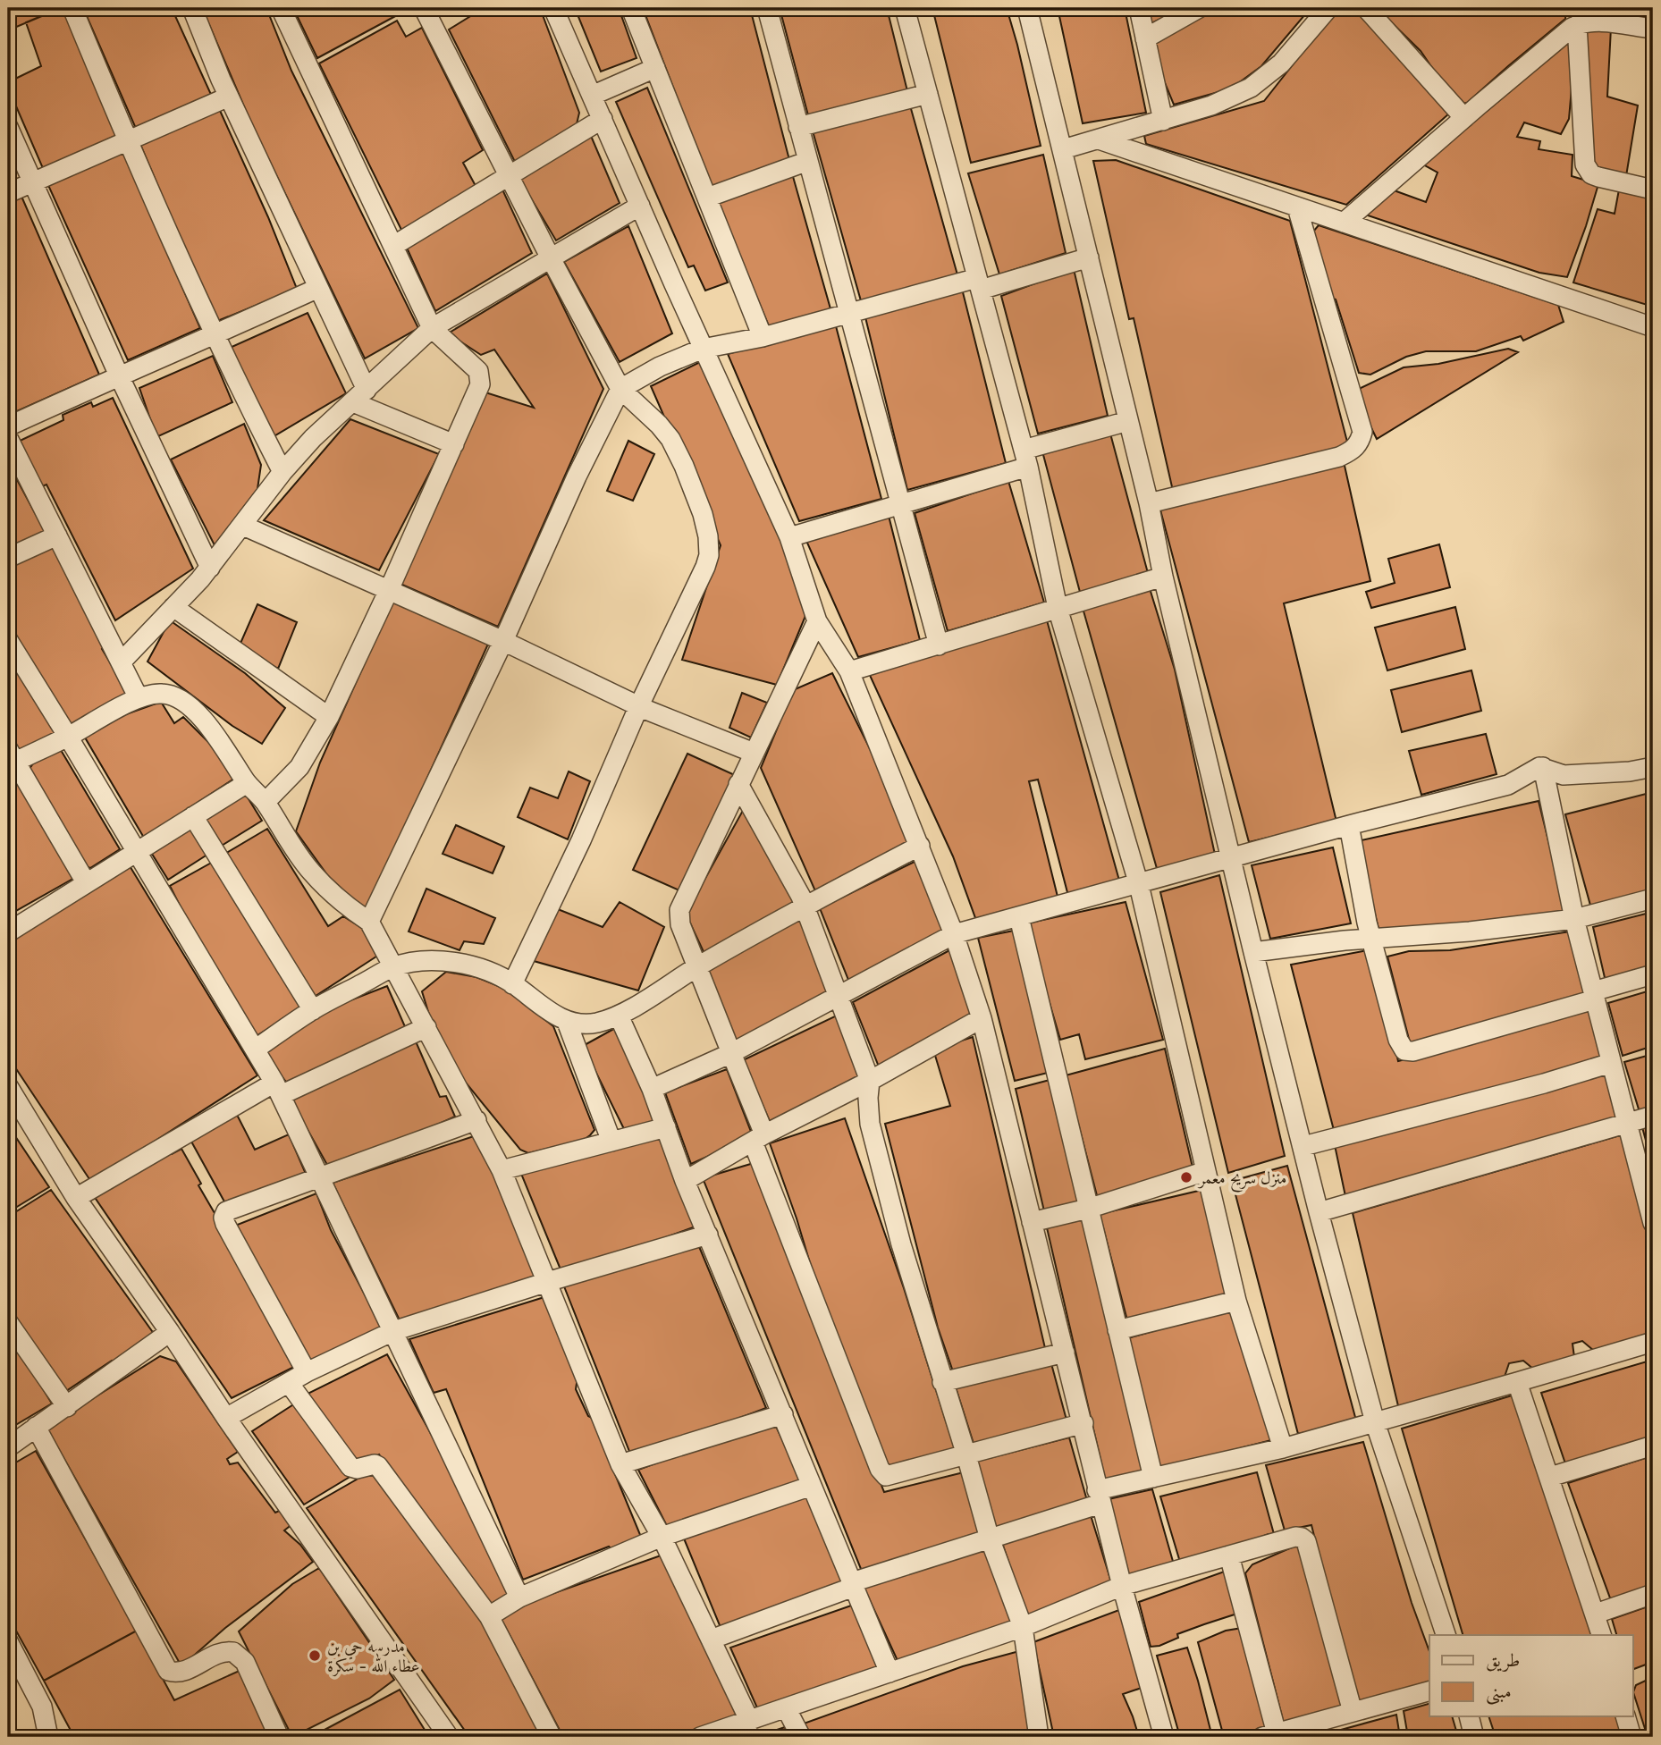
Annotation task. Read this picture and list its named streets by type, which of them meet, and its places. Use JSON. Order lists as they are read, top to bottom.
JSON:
{
  "places": ["منزل سريح معمر", "مدرسه حي بن عطاء الله - سكرة"],
  "legend": ["طريق", "مبنى"]
}
